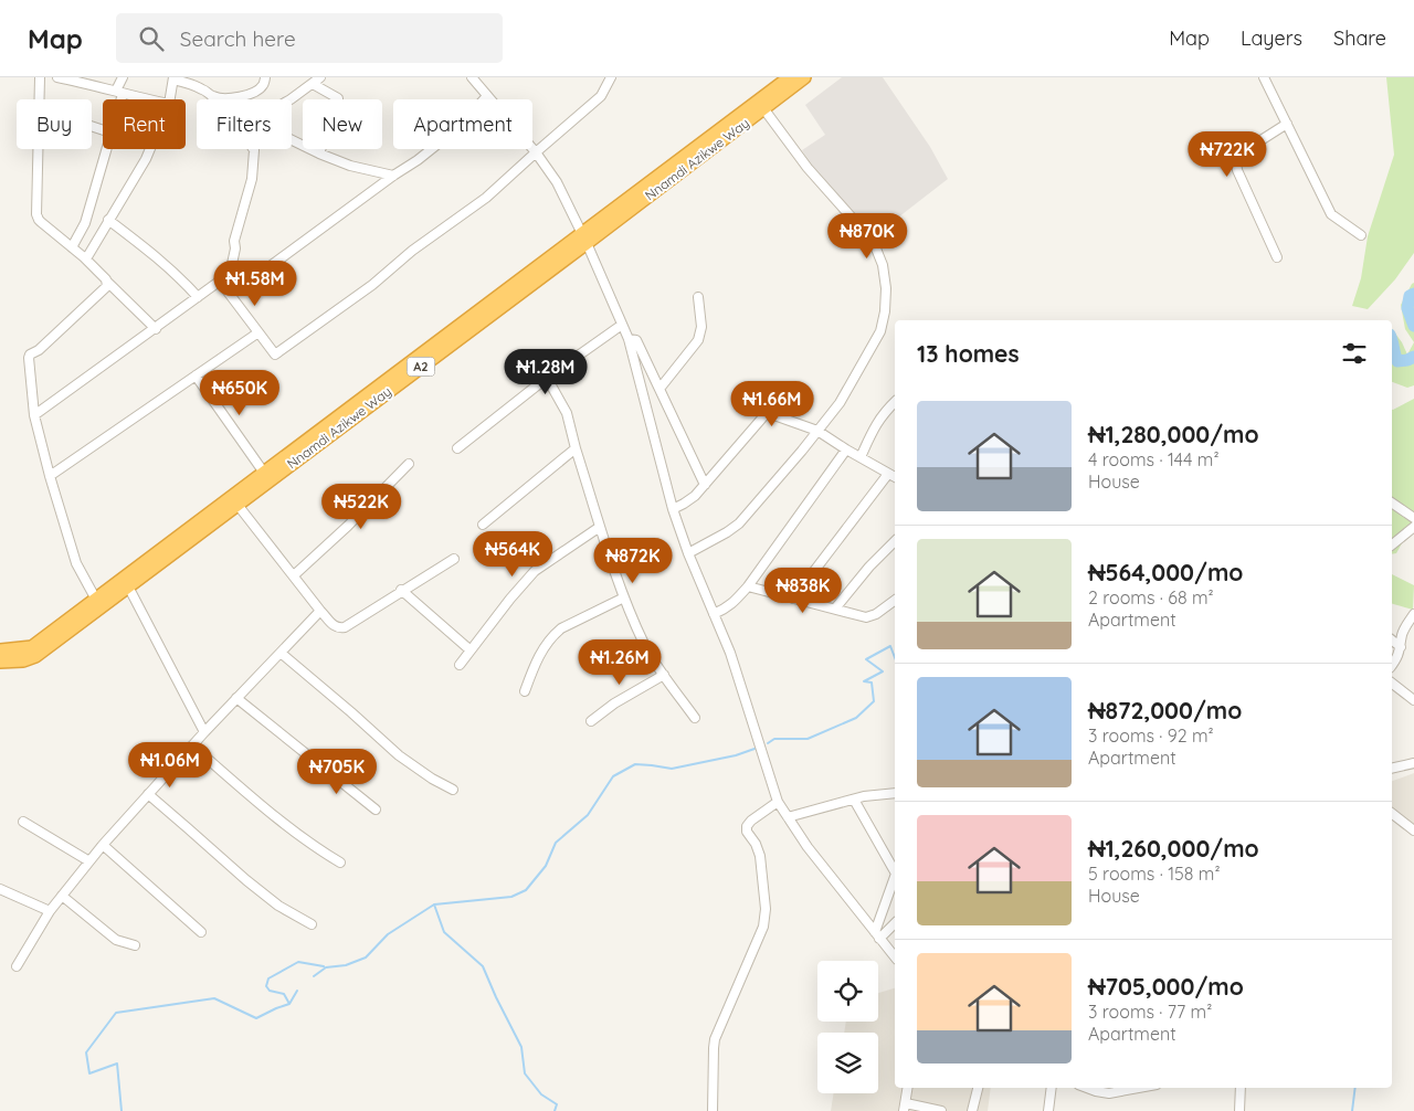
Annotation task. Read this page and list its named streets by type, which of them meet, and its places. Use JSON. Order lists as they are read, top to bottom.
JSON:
{
  "streets": {
    "highway": ["Nnamdi Azikwe Way", "A2"]
  },
  "page": {
    "header": "Map",
    "search": "Search here",
    "nav": ["Map", "Layers", "Share"],
    "chip": [
      "Buy",
      "Rent",
      "Filters",
      "New",
      "Apartment"
    ],
    "price": [
      "₦722K",
      "₦870K",
      "₦1.58M",
      "₦1.28M",
      "₦650K",
      "₦1.66M",
      "₦522K",
      "₦564K",
      "₦872K",
      "₦838K",
      "₦1.26M",
      "₦1.06M",
      "₦705K"
    ],
    "heading": "13 homes",
    "list": [
      {
        "name": "₦1,280,000/mo",
        "note": "4 rooms · 144 m² · House"
      },
      {
        "name": "₦564,000/mo",
        "note": "2 rooms · 68 m² · Apartment"
      },
      {
        "name": "₦872,000/mo",
        "note": "3 rooms · 92 m² · Apartment"
      },
      {
        "name": "₦1,260,000/mo",
        "note": "5 rooms · 158 m² · House"
      },
      {
        "name": "₦705,000/mo",
        "note": "3 rooms · 77 m² · Apartment"
      }
    ]
  }
}
